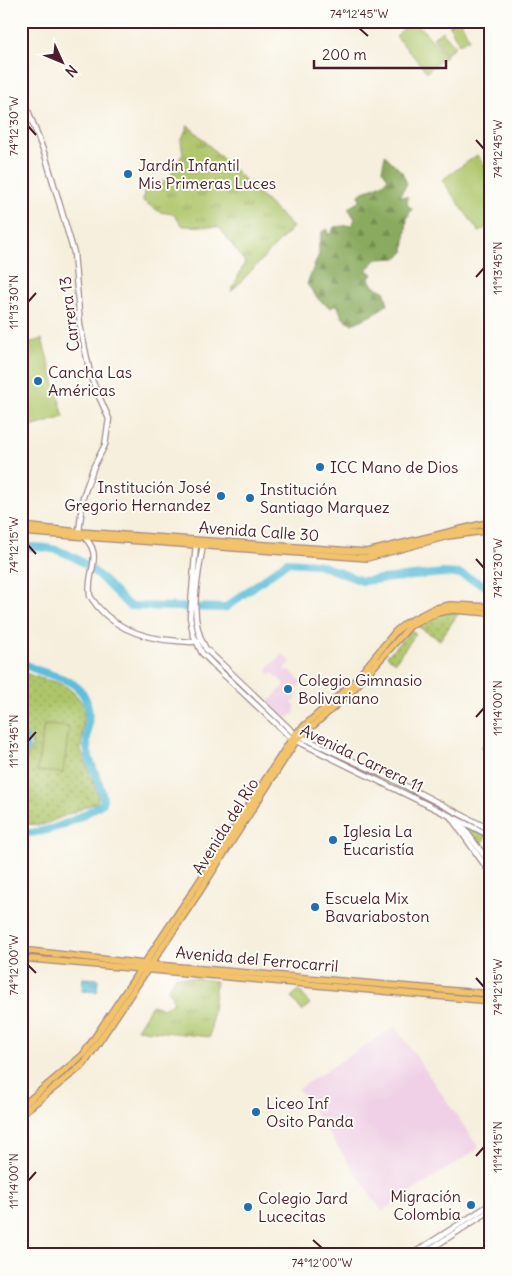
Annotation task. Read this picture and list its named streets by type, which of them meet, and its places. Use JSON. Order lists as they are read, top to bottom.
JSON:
{
  "streets": {
    "main road": ["Avenida Calle 30", "Avenida del Río", "Avenida del Ferrocarril"],
    "street": ["Carrera 13", "Avenida Carrera 11"]
  },
  "crossings": [
    ["Carrera 13", "Avenida Calle 30"],
    ["Avenida Calle 30", "Avenida Carrera 11"],
    ["Avenida Carrera 11", "Avenida del Río"],
    ["Avenida del Río", "Avenida del Ferrocarril"]
  ],
  "places": [
    "Jardín Infantil Mis Primeras Luces",
    "Cancha Las Américas",
    "ICC Mano de Dios",
    "Institución José Gregorio Hernandez",
    "Institución Santiago Marquez",
    "Colegio Gimnasio Bolivariano",
    "Iglesia La Eucaristía",
    "Escuela Mix Bavariaboston",
    "Liceo Inf Osito Panda",
    "Migración Colombia",
    "Colegio Jard Lucecitas"
  ],
  "scale_bar": "200 m",
  "north": "bottom right",
  "coordinates": [
    "74°12'45\"W",
    "74°12'30\"W",
    "11°13'45\"N",
    "11°13'30\"N",
    "74°12'15\"W",
    "11°14'00\"N",
    "74°12'00\"W",
    "11°14'15\"N"
  ]
}
